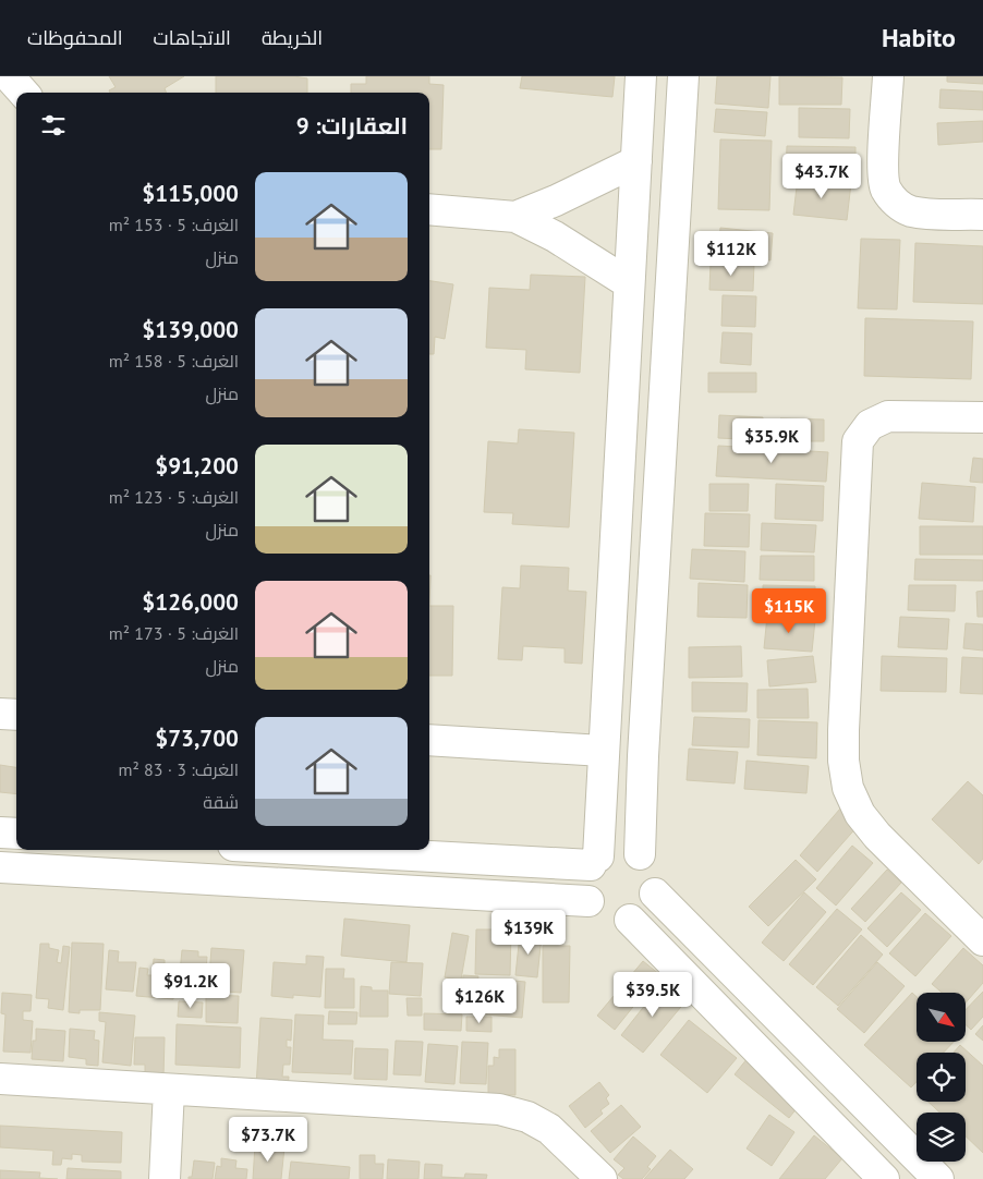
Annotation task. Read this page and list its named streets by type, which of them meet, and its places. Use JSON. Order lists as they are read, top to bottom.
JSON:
{
  "north": "bottom right",
  "page": {
    "header": "Habito",
    "nav": ["الخريطة", "الاتجاهات", "المحفوظات"],
    "heading": "العقارات: 9",
    "price": [
      "$43.7K",
      "$112K",
      "$35.9K",
      "$115K",
      "$139K",
      "$91.2K",
      "$39.5K",
      "$126K",
      "$73.7K"
    ],
    "list": [
      {
        "name": "$115,000",
        "note": "الغرف: 5 · 153 m² · منزل"
      },
      {
        "name": "$139,000",
        "note": "الغرف: 5 · 158 m² · منزل"
      },
      {
        "name": "$91,200",
        "note": "الغرف: 5 · 123 m² · منزل"
      },
      {
        "name": "$126,000",
        "note": "الغرف: 5 · 173 m² · منزل"
      },
      {
        "name": "$73,700",
        "note": "الغرف: 3 · 83 m² · شقة"
      }
    ]
  }
}
